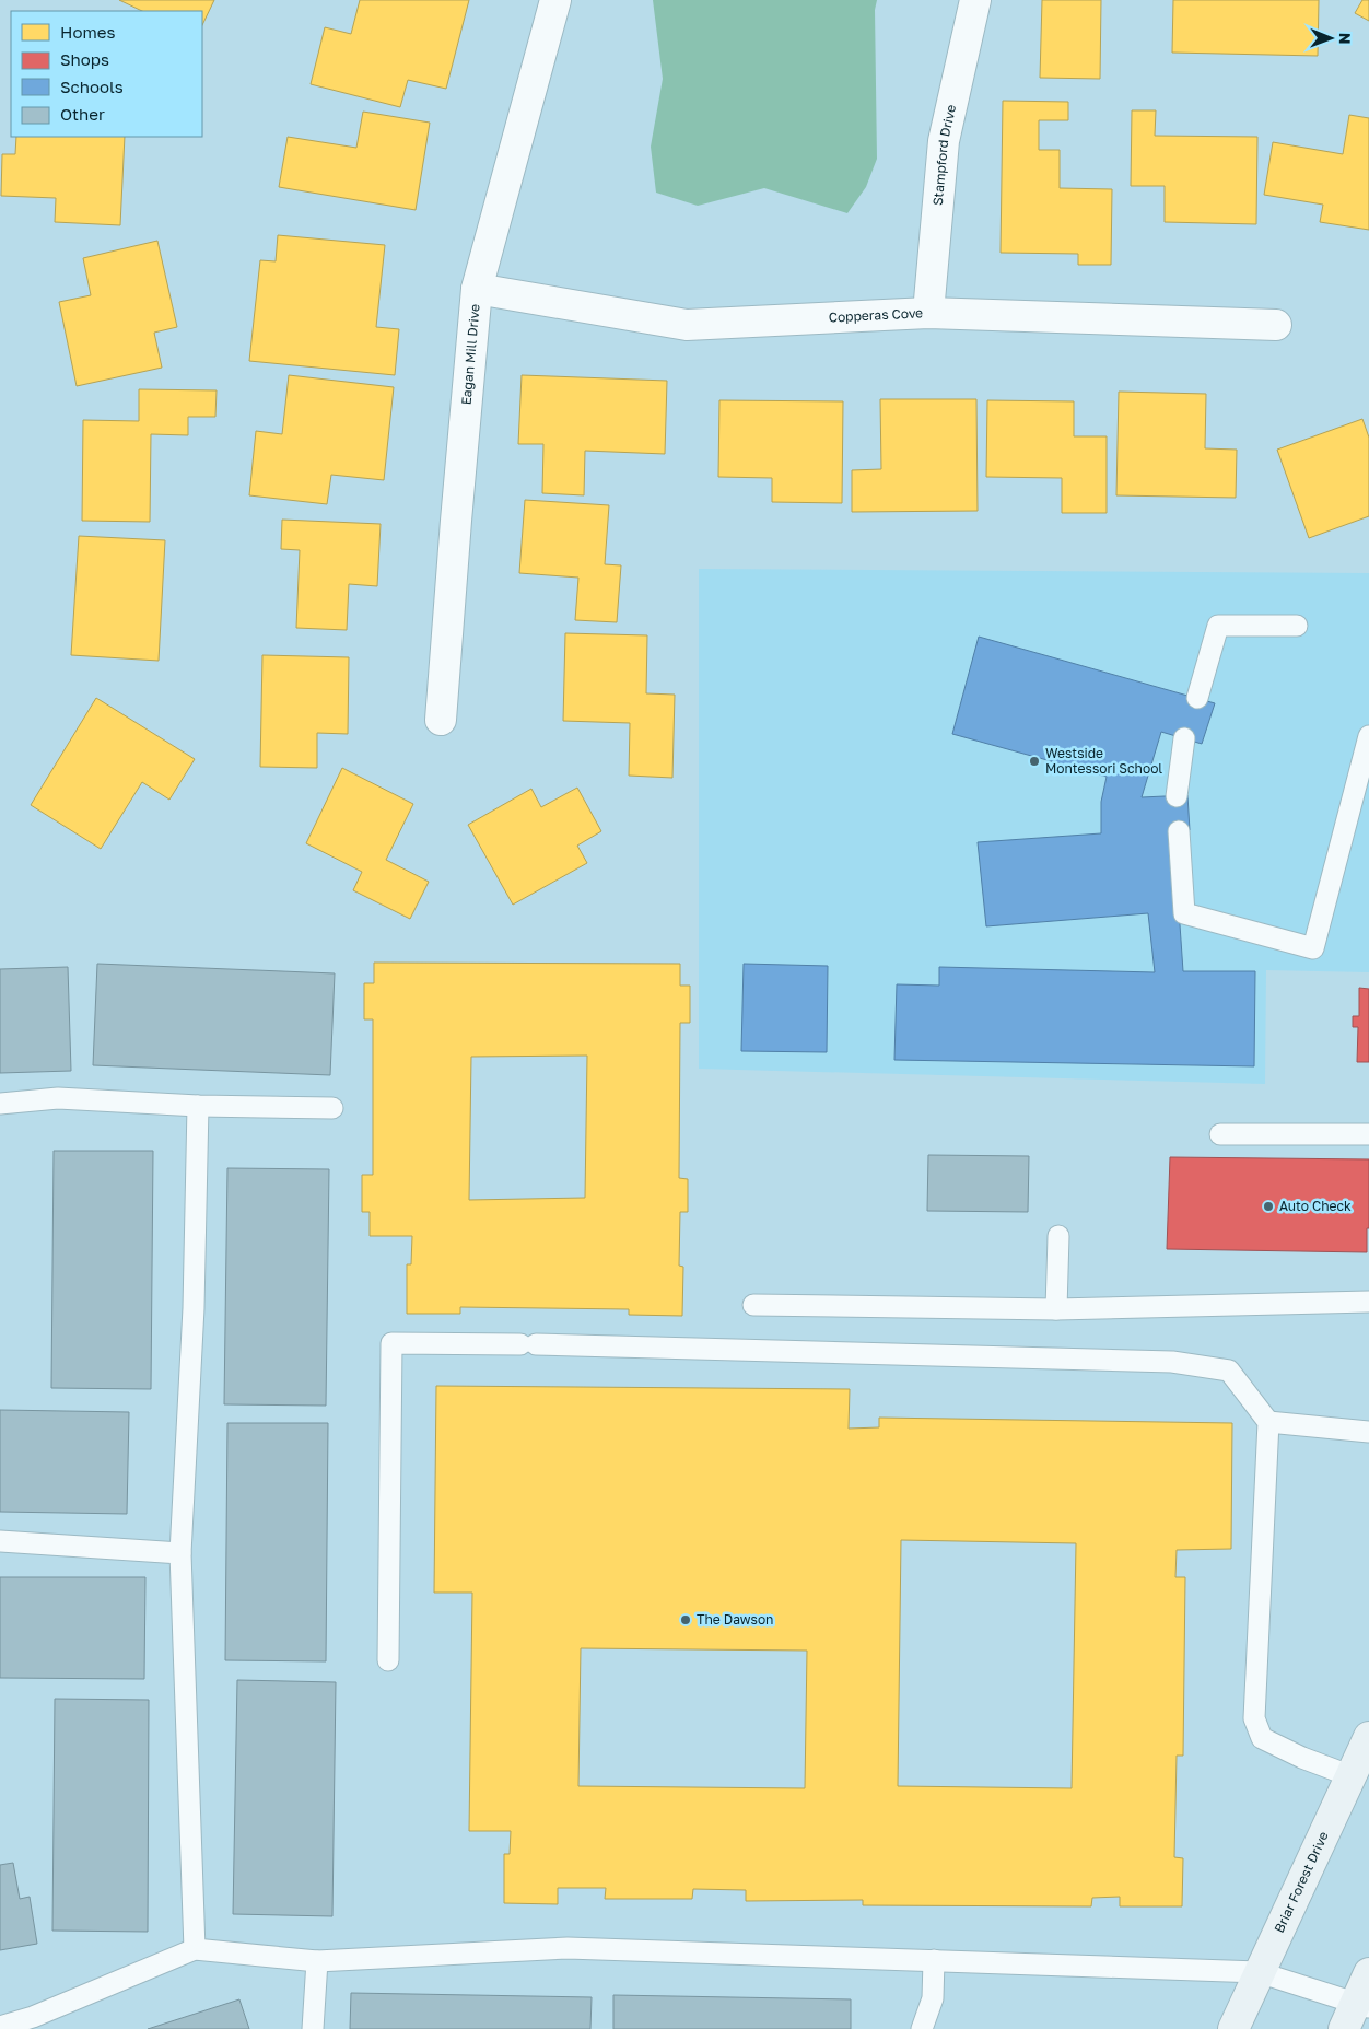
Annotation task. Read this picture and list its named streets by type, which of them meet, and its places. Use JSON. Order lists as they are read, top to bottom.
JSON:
{
  "streets": {
    "main road": ["Briar Forest Drive"],
    "street": ["Stampford Drive", "Copperas Cove", "Eagan Mill Drive"]
  },
  "crossings": [
    ["Stampford Drive", "Copperas Cove"],
    ["Copperas Cove", "Eagan Mill Drive"]
  ],
  "places": ["Westside Montessori School", "Auto Check", "The Dawson"],
  "legend": [
    "Homes",
    "Shops",
    "Schools",
    "Other"
  ],
  "north": "right"
}
